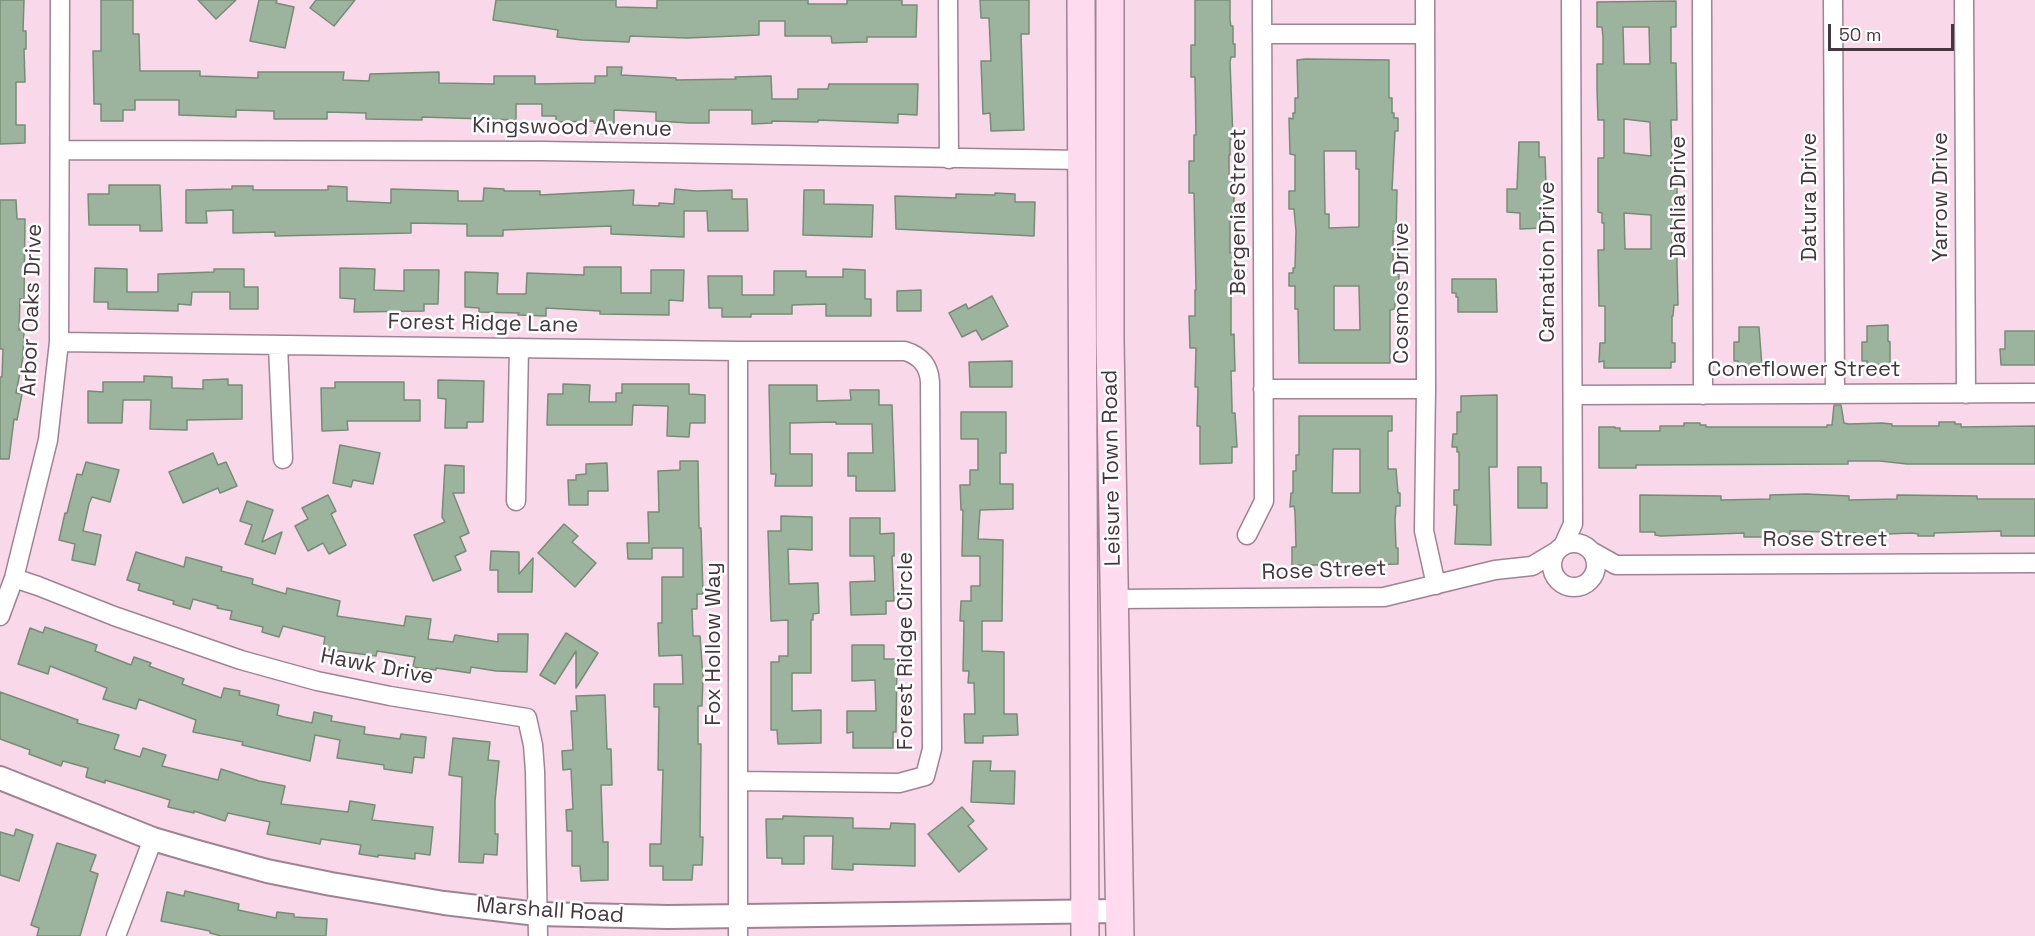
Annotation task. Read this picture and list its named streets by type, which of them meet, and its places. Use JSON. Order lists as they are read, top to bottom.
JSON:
{
  "streets": {
    "main road": ["Leisure Town Road"],
    "street": [
      "Kingswood Avenue",
      "Dahlia Drive",
      "Datura Drive",
      "Yarrow Drive",
      "Bergenia Street",
      "Carnation Drive",
      "Cosmos Drive",
      "Arbor Oaks Drive",
      "Forest Ridge Lane",
      "Coneflower Street",
      "Rose Street",
      "Fox Hollow Way",
      "Forest Ridge Circle",
      "Hawk Drive",
      "Marshall Road"
    ]
  },
  "crossings": [
    ["Kingswood Avenue", "Arbor Oaks Drive"],
    ["Kingswood Avenue", "Leisure Town Road"],
    ["Dahlia Drive", "Coneflower Street"],
    ["Datura Drive", "Coneflower Street"],
    ["Yarrow Drive", "Coneflower Street"],
    ["Carnation Drive", "Coneflower Street"],
    ["Carnation Drive", "Rose Street"],
    ["Cosmos Drive", "Rose Street"],
    ["Arbor Oaks Drive", "Forest Ridge Lane"],
    ["Arbor Oaks Drive", "Hawk Drive"],
    ["Forest Ridge Lane", "Fox Hollow Way"],
    ["Forest Ridge Lane", "Forest Ridge Circle"],
    ["Leisure Town Road", "Rose Street"],
    ["Leisure Town Road", "Marshall Road"],
    ["Fox Hollow Way", "Forest Ridge Circle"],
    ["Fox Hollow Way", "Marshall Road"],
    ["Hawk Drive", "Marshall Road"]
  ],
  "scale_bar": "50 m"
}
